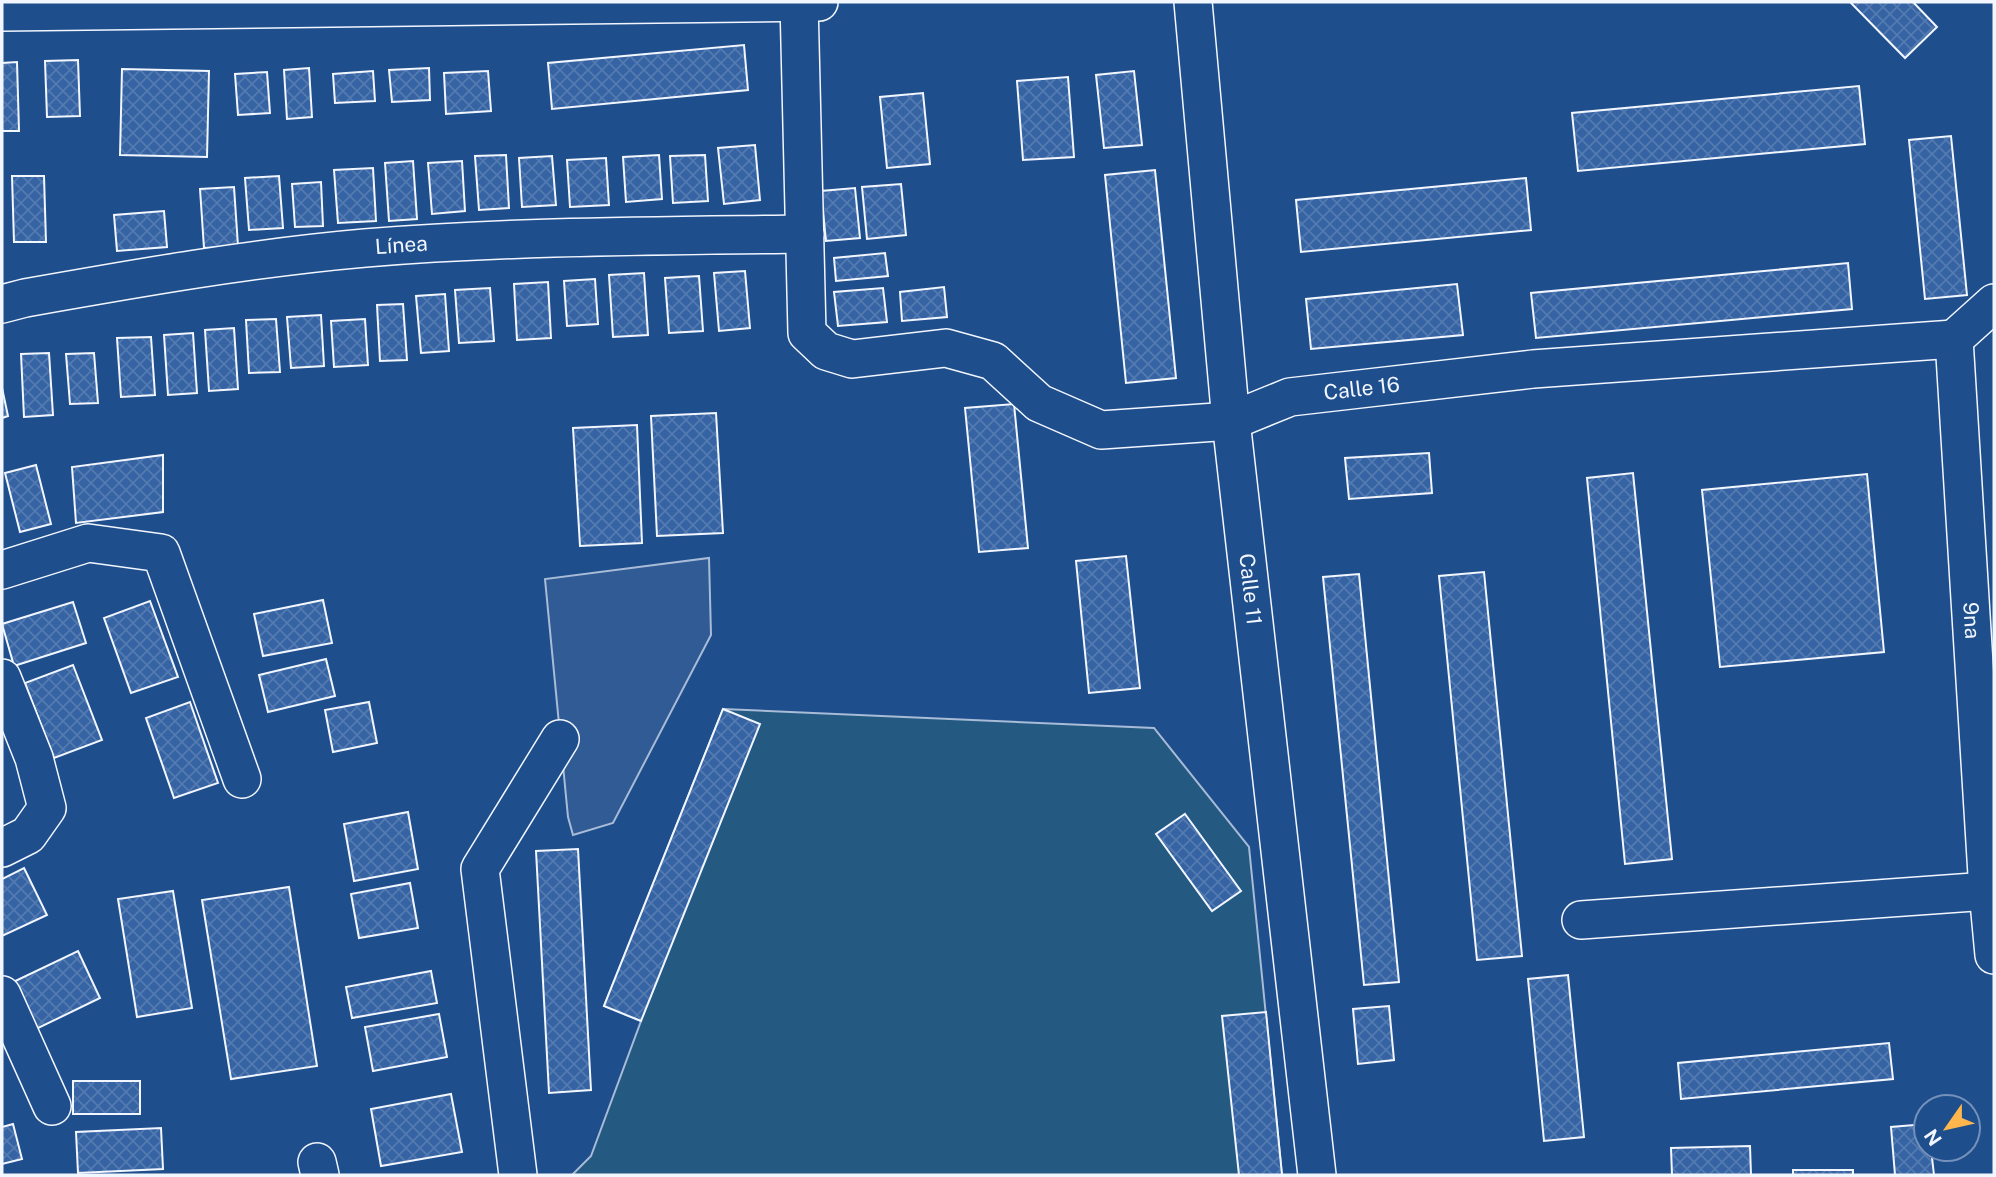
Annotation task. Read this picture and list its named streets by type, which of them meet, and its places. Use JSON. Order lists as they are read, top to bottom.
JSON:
{
  "streets": {
    "street": [
      "Línea",
      "Calle 16",
      "Calle 11",
      "9na"
    ]
  },
  "crossings": [
    ["Línea", "Calle 16"],
    ["Calle 16", "Calle 11"],
    ["Calle 16", "9na"]
  ],
  "north": "bottom left"
}
